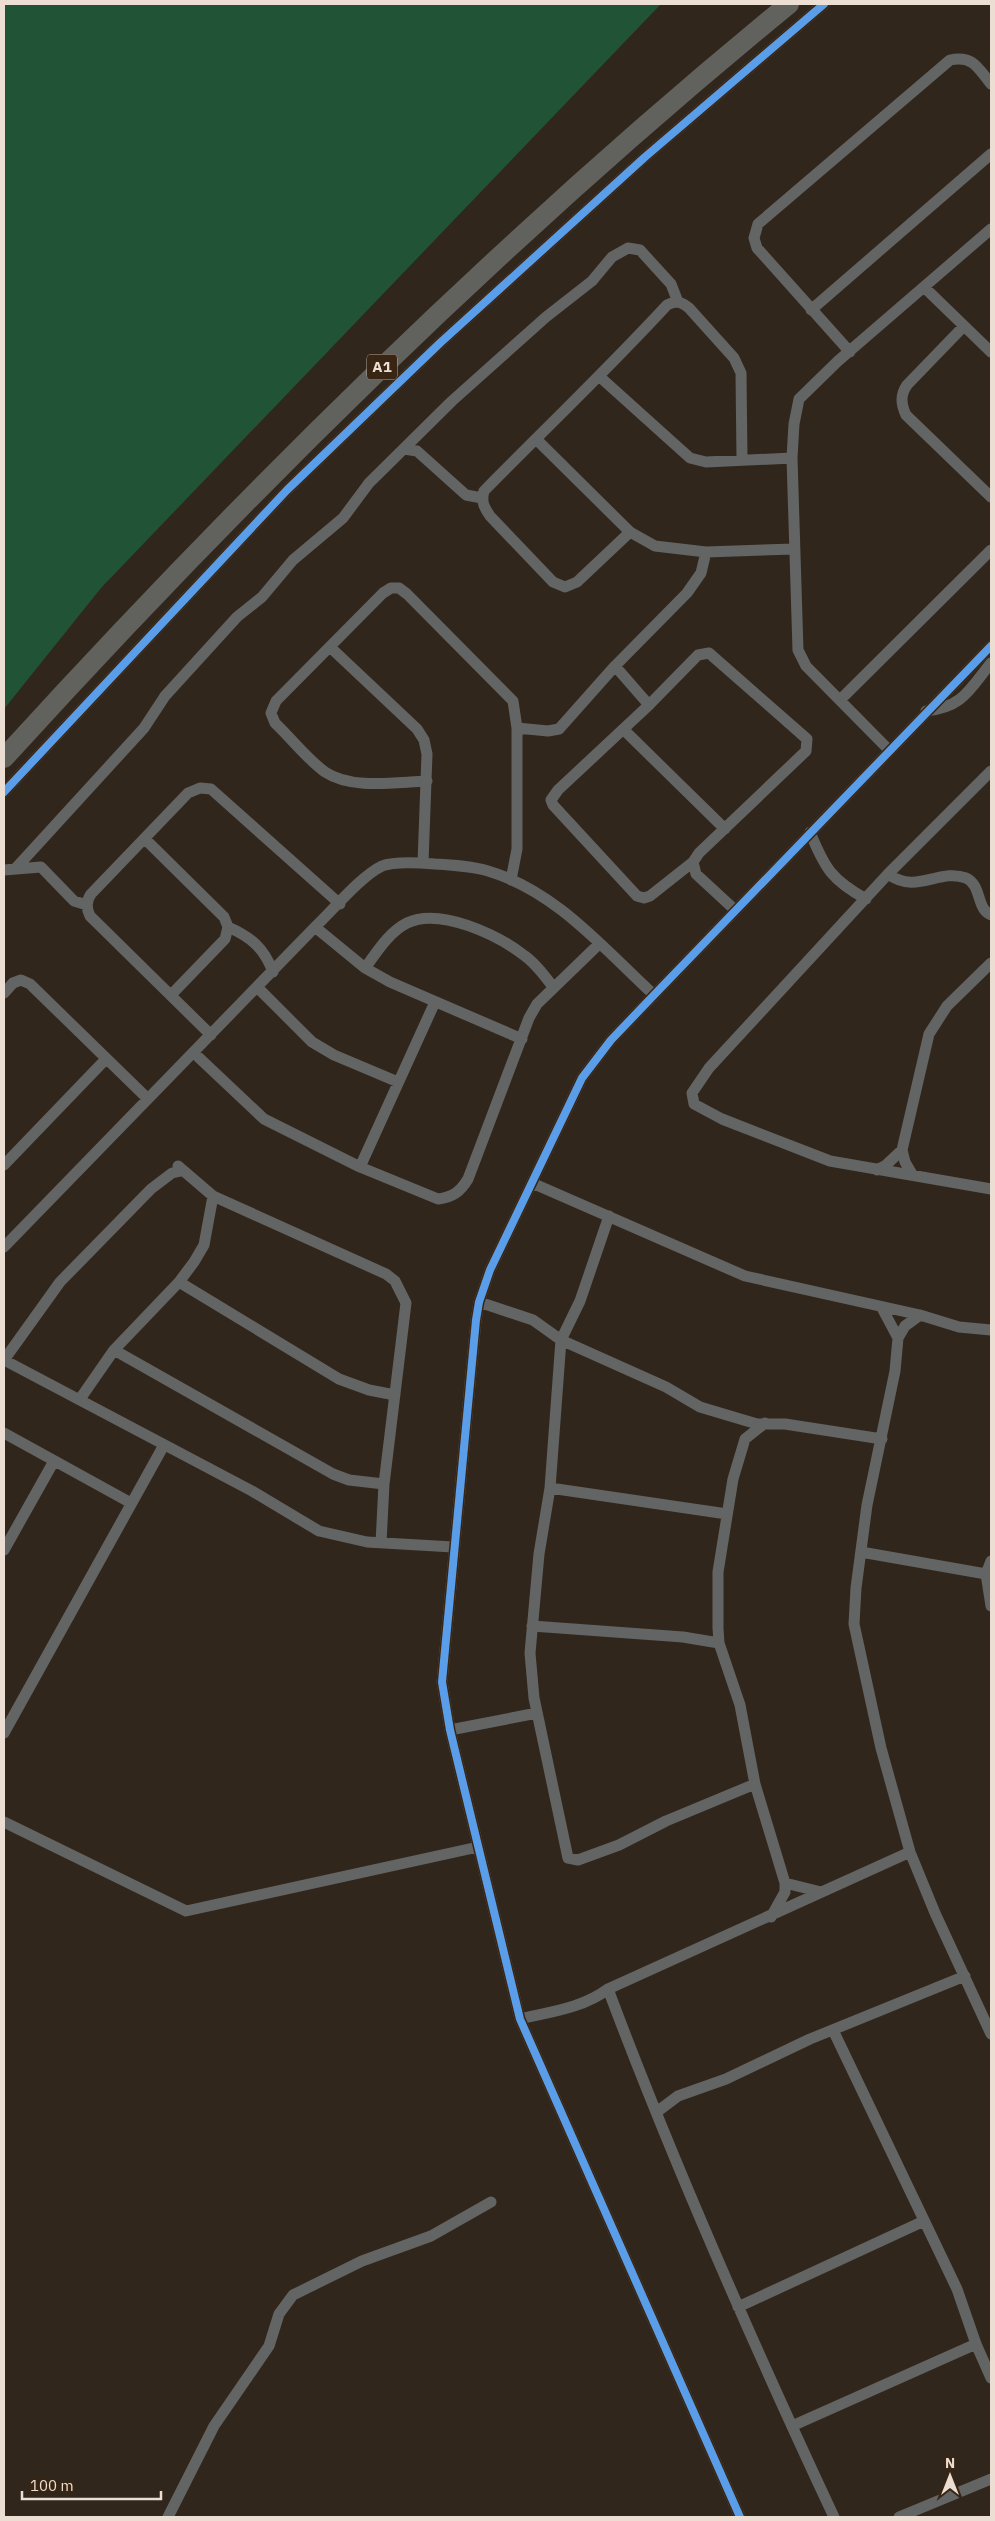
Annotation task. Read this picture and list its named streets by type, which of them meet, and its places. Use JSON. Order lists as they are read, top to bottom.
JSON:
{
  "streets": {
    "highway": ["A1"]
  },
  "scale_bar": "100 m",
  "north": "top"
}
